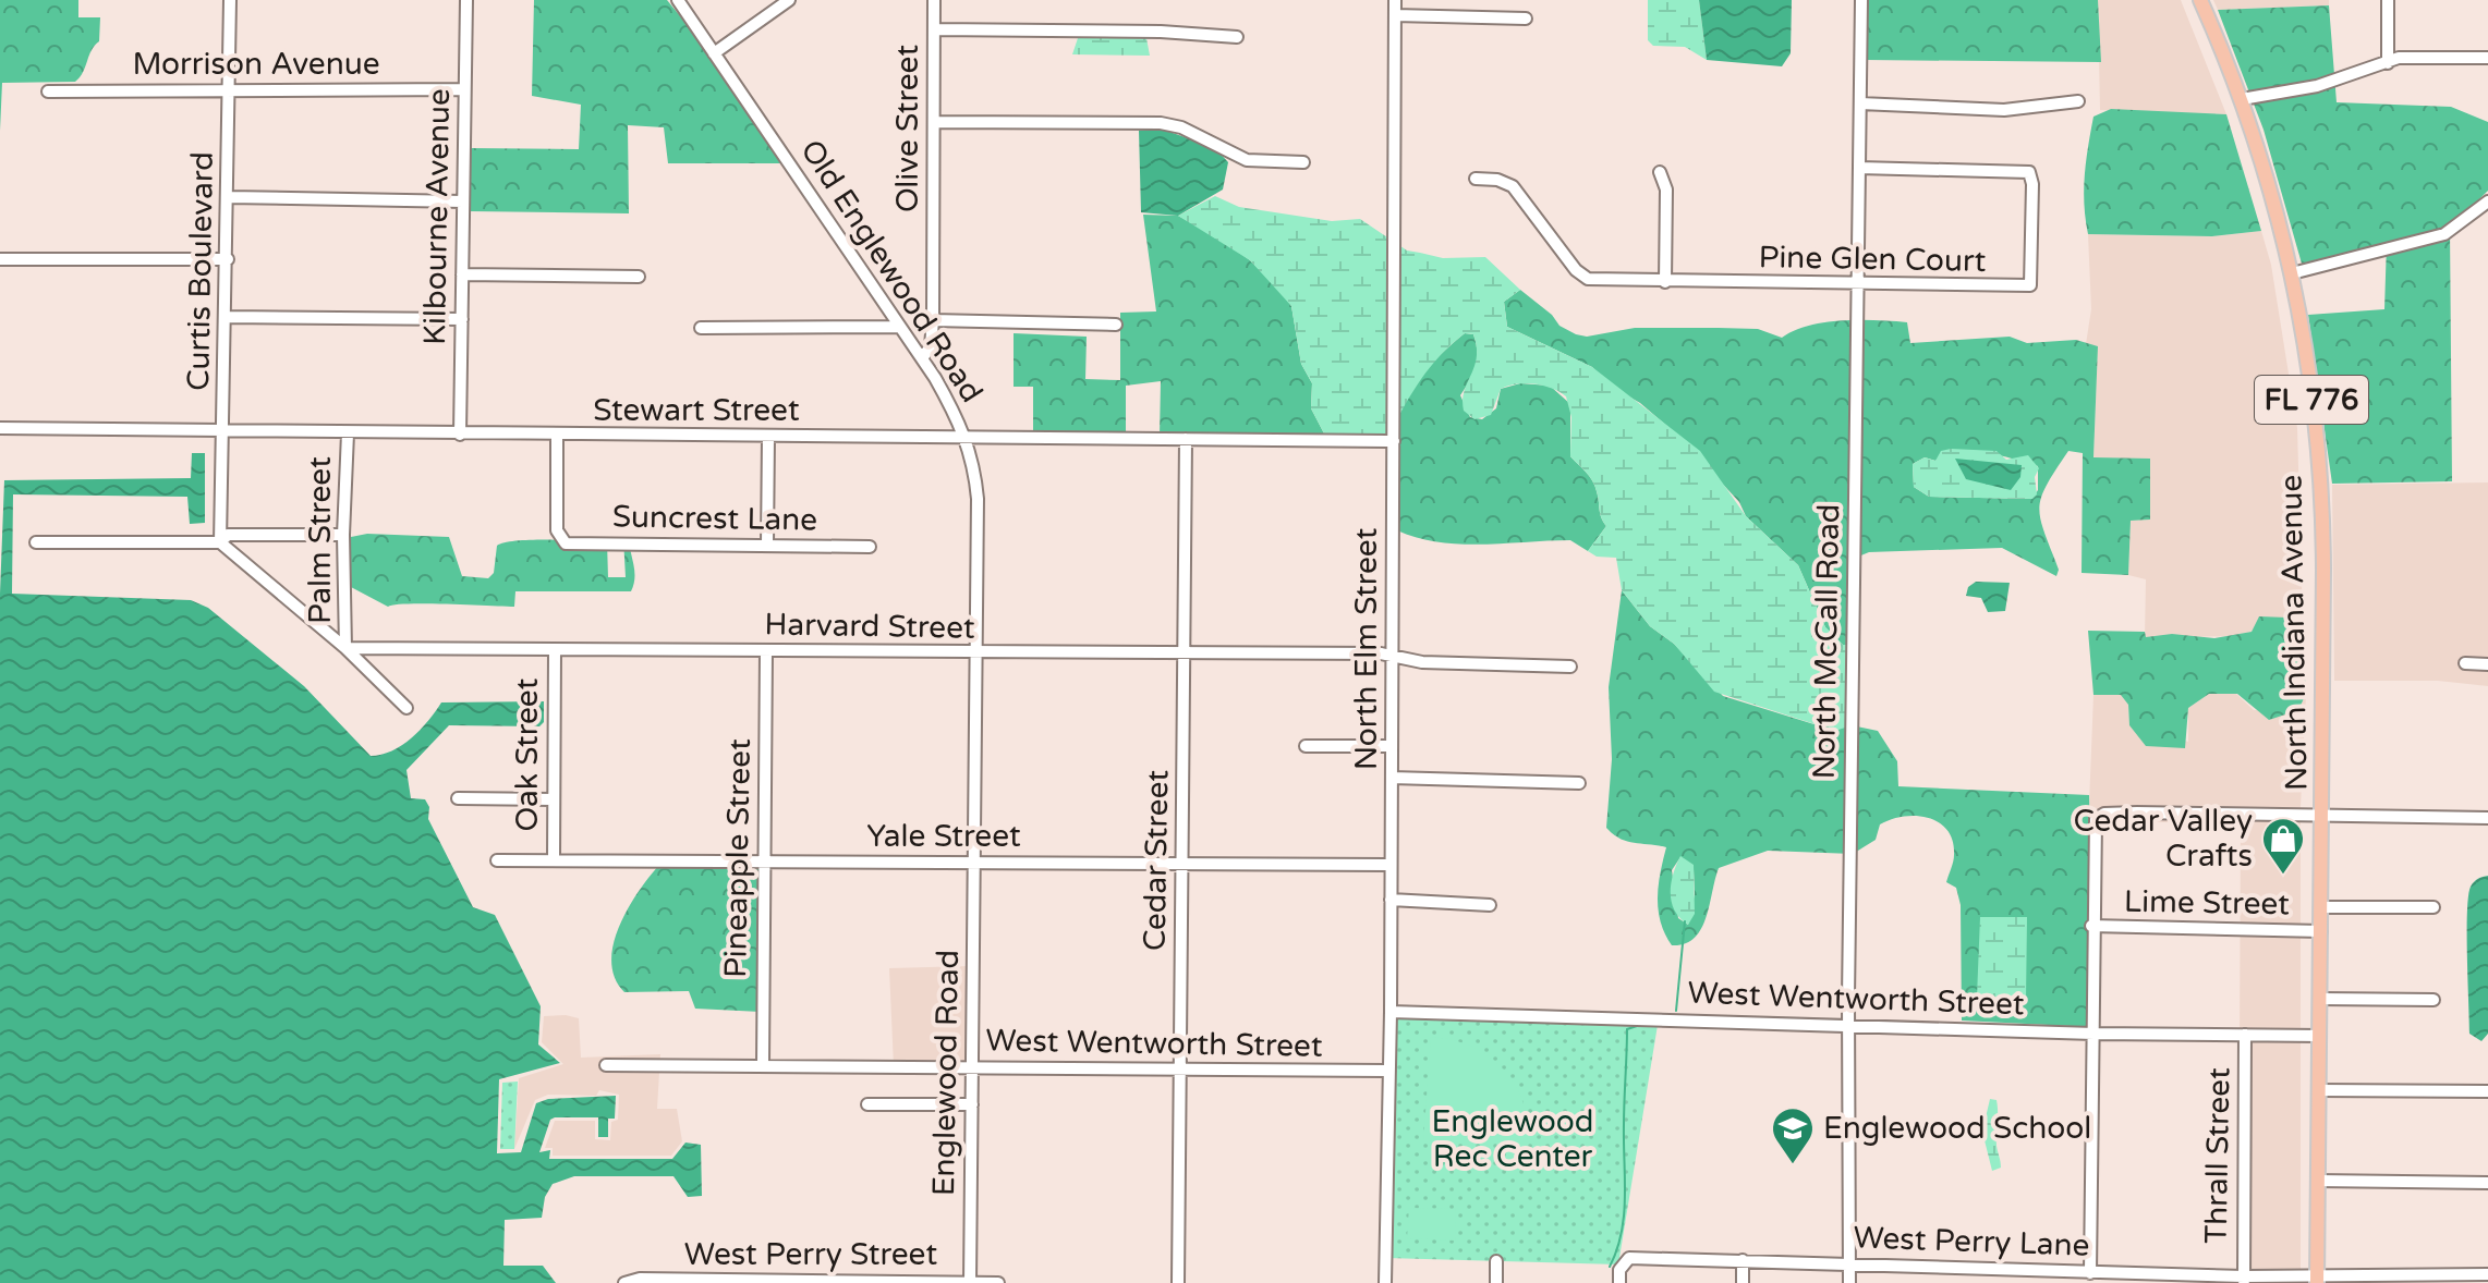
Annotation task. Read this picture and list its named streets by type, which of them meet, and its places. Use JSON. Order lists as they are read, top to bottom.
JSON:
{
  "streets": {
    "main road": ["FL 776", "North Indiana Avenue"],
    "street": [
      "Morrison Avenue",
      "Olive Street",
      "Kilbourne Avenue",
      "Pine Glen Court",
      "Curtis Boulevard",
      "Old Englewood Road",
      "Stewart Street",
      "Suncrest Lane",
      "Palm Street",
      "Harvard Street",
      "North McCall Road",
      "North Elm Street",
      "Oak Street",
      "Yale Street",
      "Pineapple Street",
      "Cedar Street",
      "Lime Street",
      "West Wentworth Street",
      "Englewood Road",
      "Thrall Street",
      "West Perry Lane",
      "West Perry Street"
    ]
  },
  "crossings": [
    ["Morrison Avenue", "Kilbourne Avenue"],
    ["Morrison Avenue", "Curtis Boulevard"],
    ["Olive Street", "Old Englewood Road"],
    ["Kilbourne Avenue", "Stewart Street"],
    ["Pine Glen Court", "North McCall Road"],
    ["Curtis Boulevard", "Stewart Street"],
    ["Old Englewood Road", "Stewart Street"],
    ["Old Englewood Road", "Harvard Street"],
    ["Old Englewood Road", "Yale Street"],
    ["Old Englewood Road", "Englewood Road"],
    ["Stewart Street", "Suncrest Lane"],
    ["Stewart Street", "Palm Street"],
    ["Stewart Street", "North Elm Street"],
    ["Stewart Street", "Cedar Street"],
    ["Palm Street", "Harvard Street"],
    ["Harvard Street", "North Elm Street"],
    ["Harvard Street", "Oak Street"],
    ["Harvard Street", "Pineapple Street"],
    ["Harvard Street", "Cedar Street"],
    ["North Indiana Avenue", "Lime Street"],
    ["North Indiana Avenue", "West Wentworth Street"],
    ["North Indiana Avenue", "West Perry Lane"],
    ["North McCall Road", "West Wentworth Street"],
    ["North McCall Road", "West Perry Lane"],
    ["North Elm Street", "Yale Street"],
    ["North Elm Street", "West Wentworth Street"],
    ["Oak Street", "Yale Street"],
    ["Yale Street", "Pineapple Street"],
    ["Yale Street", "Cedar Street"],
    ["Yale Street", "Englewood Road"],
    ["Pineapple Street", "West Wentworth Street"],
    ["Cedar Street", "West Wentworth Street"],
    ["West Wentworth Street", "Englewood Road"],
    ["West Wentworth Street", "Thrall Street"],
    ["Englewood Road", "West Perry Street"],
    ["Thrall Street", "West Perry Lane"]
  ],
  "parks": ["Englewood Rec Center"],
  "places": {
    "shop": ["Cedar Valley Crafts"],
    "school or university": ["Englewood School"]
  }
}
